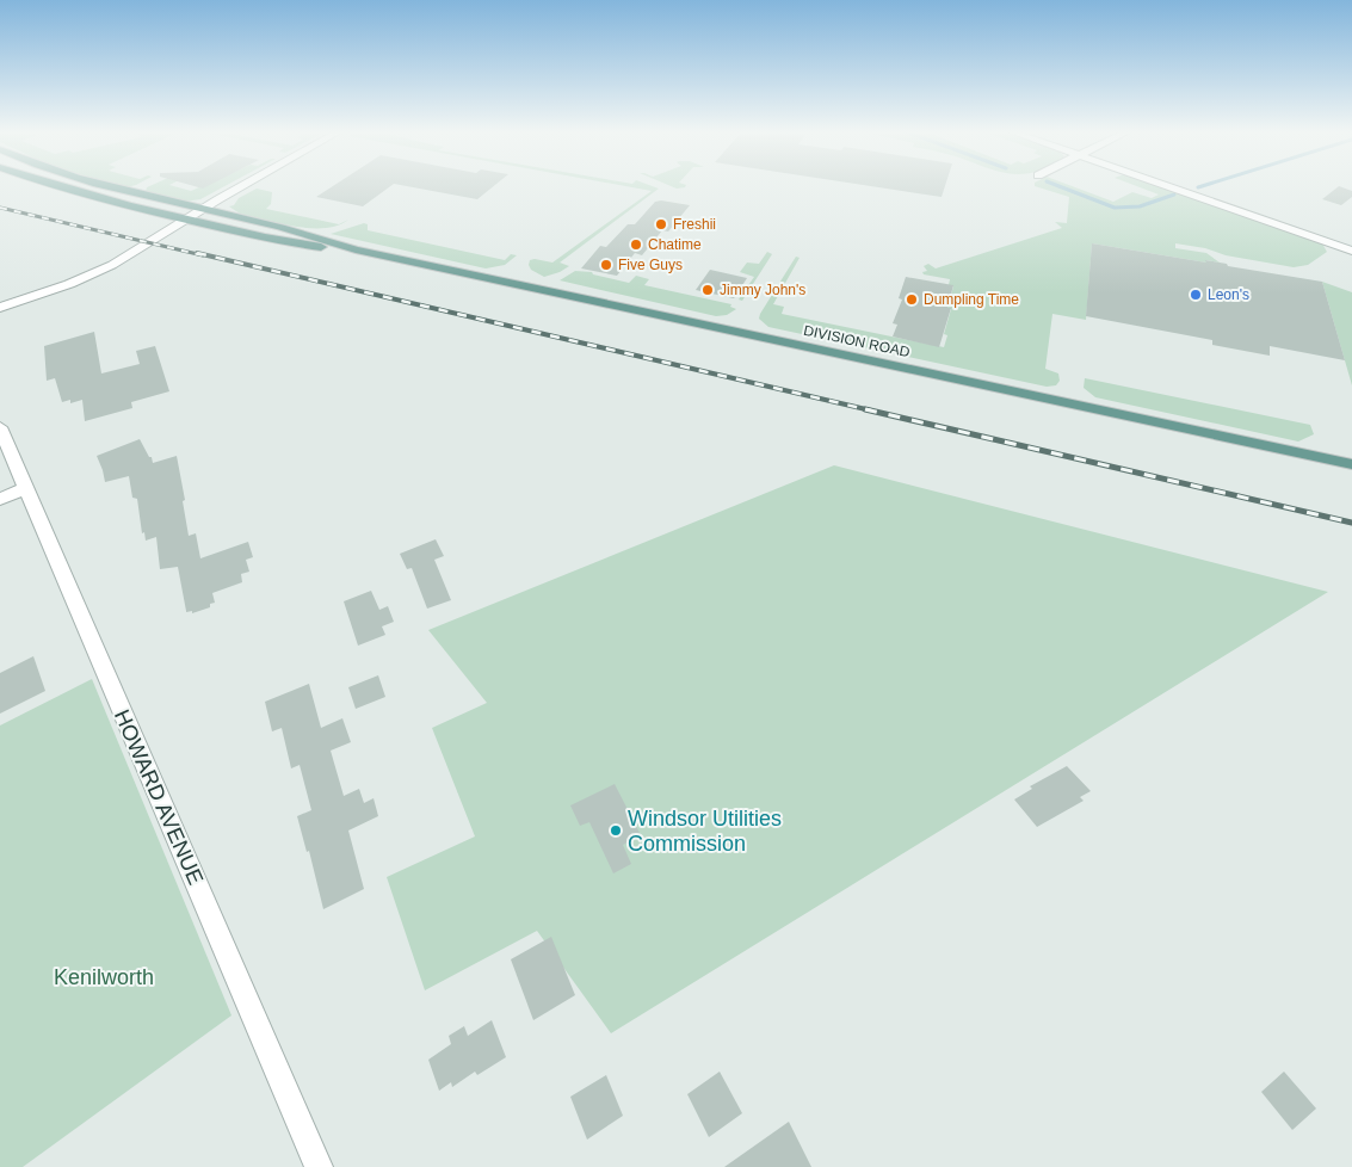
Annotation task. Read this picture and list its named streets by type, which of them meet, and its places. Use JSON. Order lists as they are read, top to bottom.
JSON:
{
  "streets": {
    "main road": ["DIVISION ROAD"],
    "street": ["HOWARD AVENUE"]
  },
  "parks": ["Kenilworth"],
  "places": [
    "Freshii",
    "Chatime",
    "Five Guys",
    "Jimmy John's",
    "Leon's",
    "Dumpling Time",
    "Windsor Utilities Commission"
  ]
}
